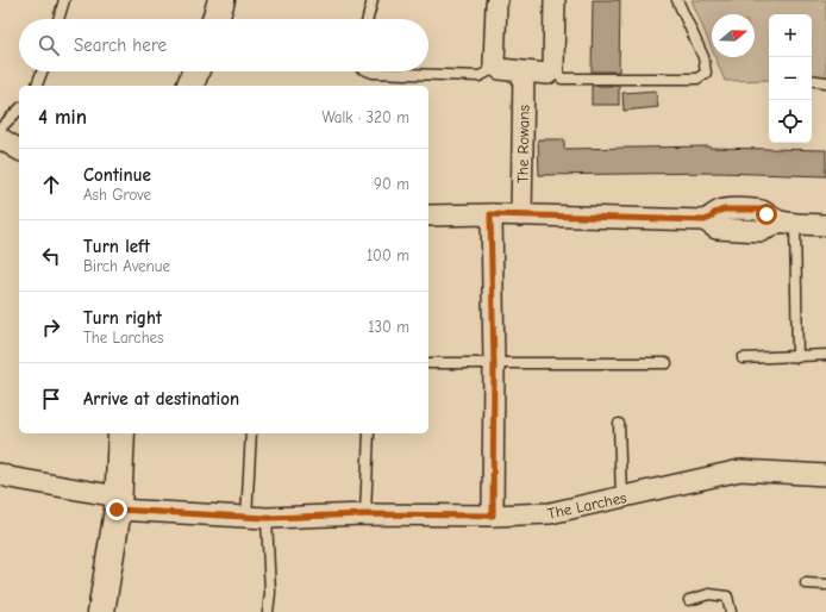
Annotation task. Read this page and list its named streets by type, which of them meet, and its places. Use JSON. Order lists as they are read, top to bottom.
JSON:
{
  "streets": {
    "street": ["The Rowans", "The Larches"]
  },
  "north": "right",
  "page": {
    "map_buttons": ["+", "−"],
    "search": "Search here",
    "heading": ["4 min", "Walk · 320 m"],
    "list": [
      ["Continue", "Ash Grove", "90 m"],
      ["Turn left", "Birch Avenue", "100 m"],
      ["Turn right", "The Larches", "130 m"],
      "Arrive at destination"
    ]
  }
}
